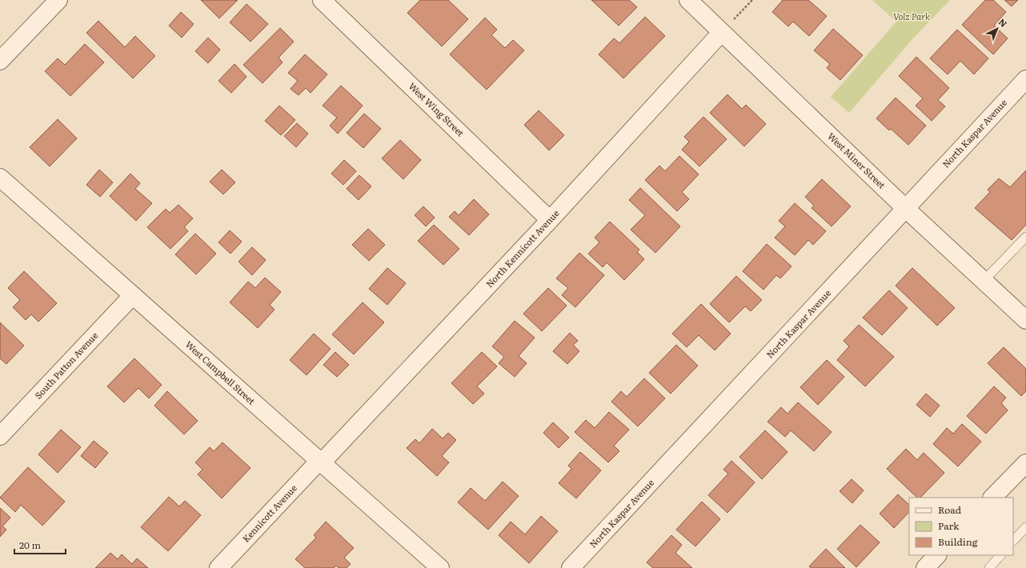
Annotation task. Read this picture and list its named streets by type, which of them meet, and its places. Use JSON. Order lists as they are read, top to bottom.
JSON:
{
  "streets": {
    "street": [
      "West Wing Street",
      "North Kaspar Avenue",
      "West Miner Street",
      "North Kennicott Avenue",
      "South Patton Avenue",
      "West Campbell Street",
      "Kennicott Avenue"
    ]
  },
  "crossings": [
    ["West Wing Street", "North Kennicott Avenue"],
    ["North Kaspar Avenue", "West Miner Street"],
    ["West Miner Street", "North Kennicott Avenue"],
    ["North Kennicott Avenue", "West Campbell Street"],
    ["North Kennicott Avenue", "Kennicott Avenue"],
    ["South Patton Avenue", "West Campbell Street"],
    ["West Campbell Street", "Kennicott Avenue"]
  ],
  "parks": ["Volz Park"],
  "legend": ["Road", "Park", "Building"],
  "scale_bar": "20 m",
  "north": "top right"
}
